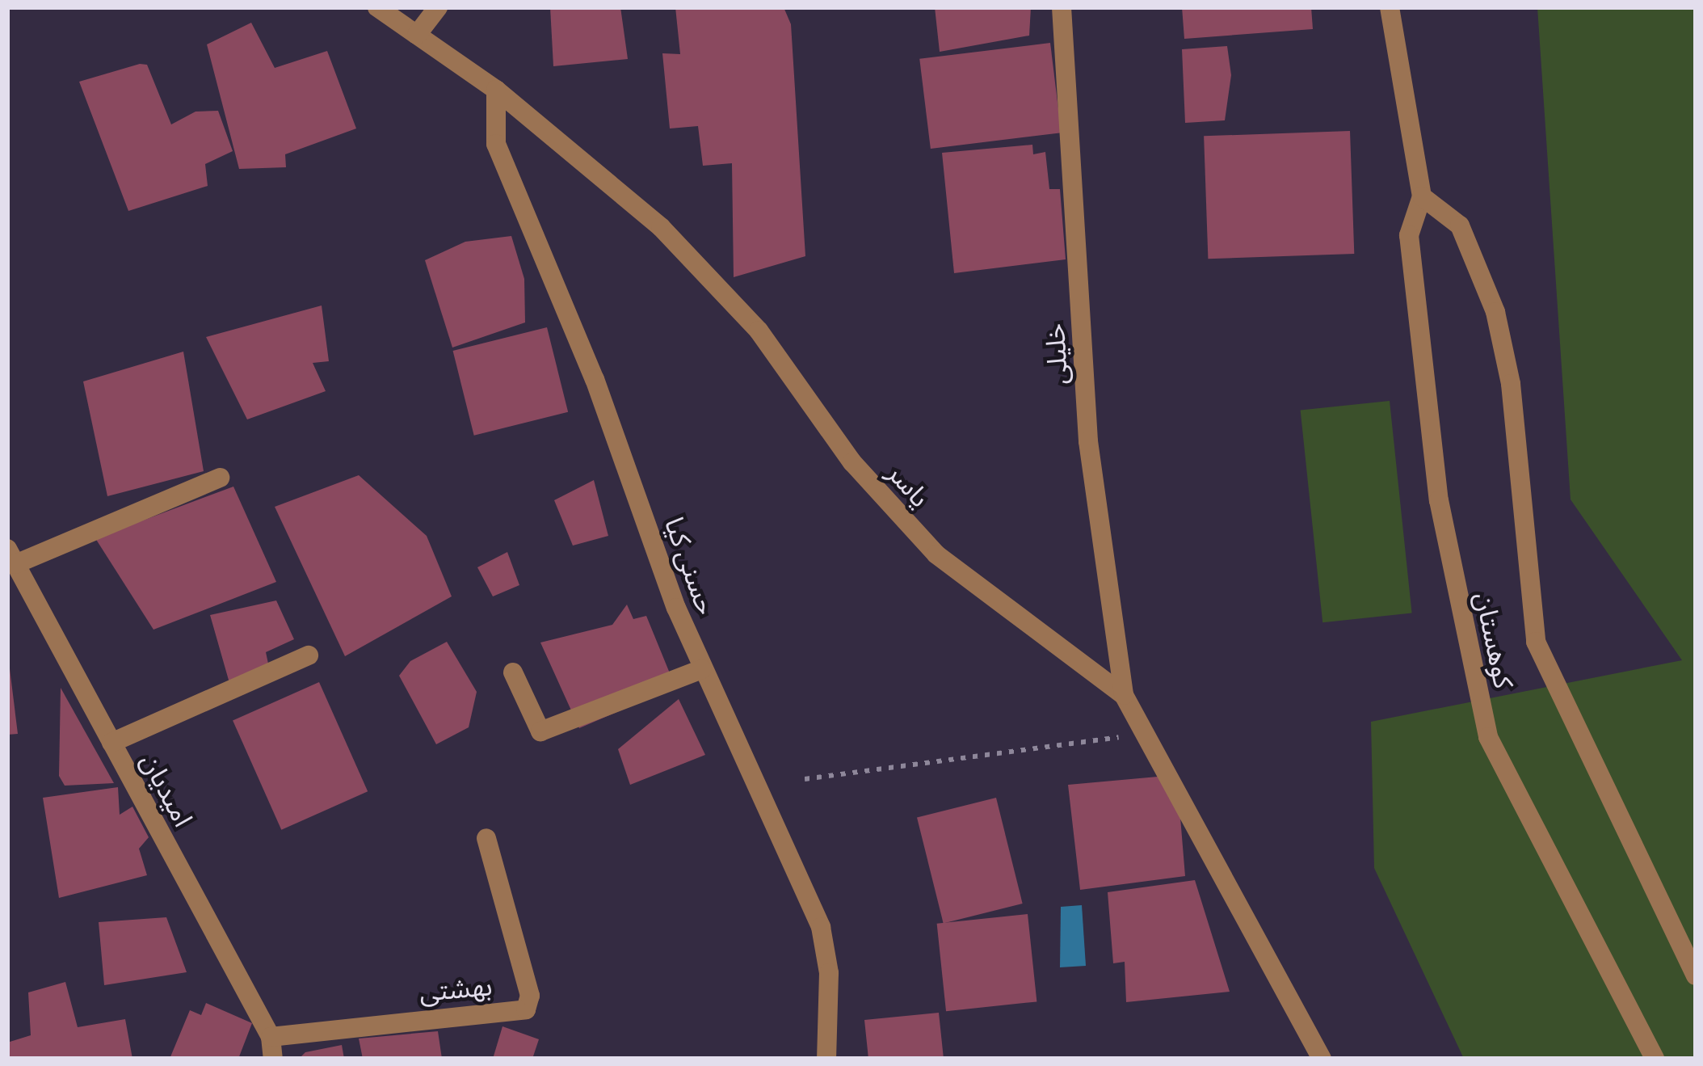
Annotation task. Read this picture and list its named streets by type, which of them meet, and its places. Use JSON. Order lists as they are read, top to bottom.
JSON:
{
  "streets": {
    "street": [
      "خلیلی",
      "یاسر",
      "حسنی کیا",
      "کوهستان",
      "امیدیان",
      "بهشتی"
    ]
  },
  "crossings": [
    ["خلیلی", "یاسر"],
    ["یاسر", "حسنی کیا"],
    ["امیدیان", "بهشتی"]
  ]
}
